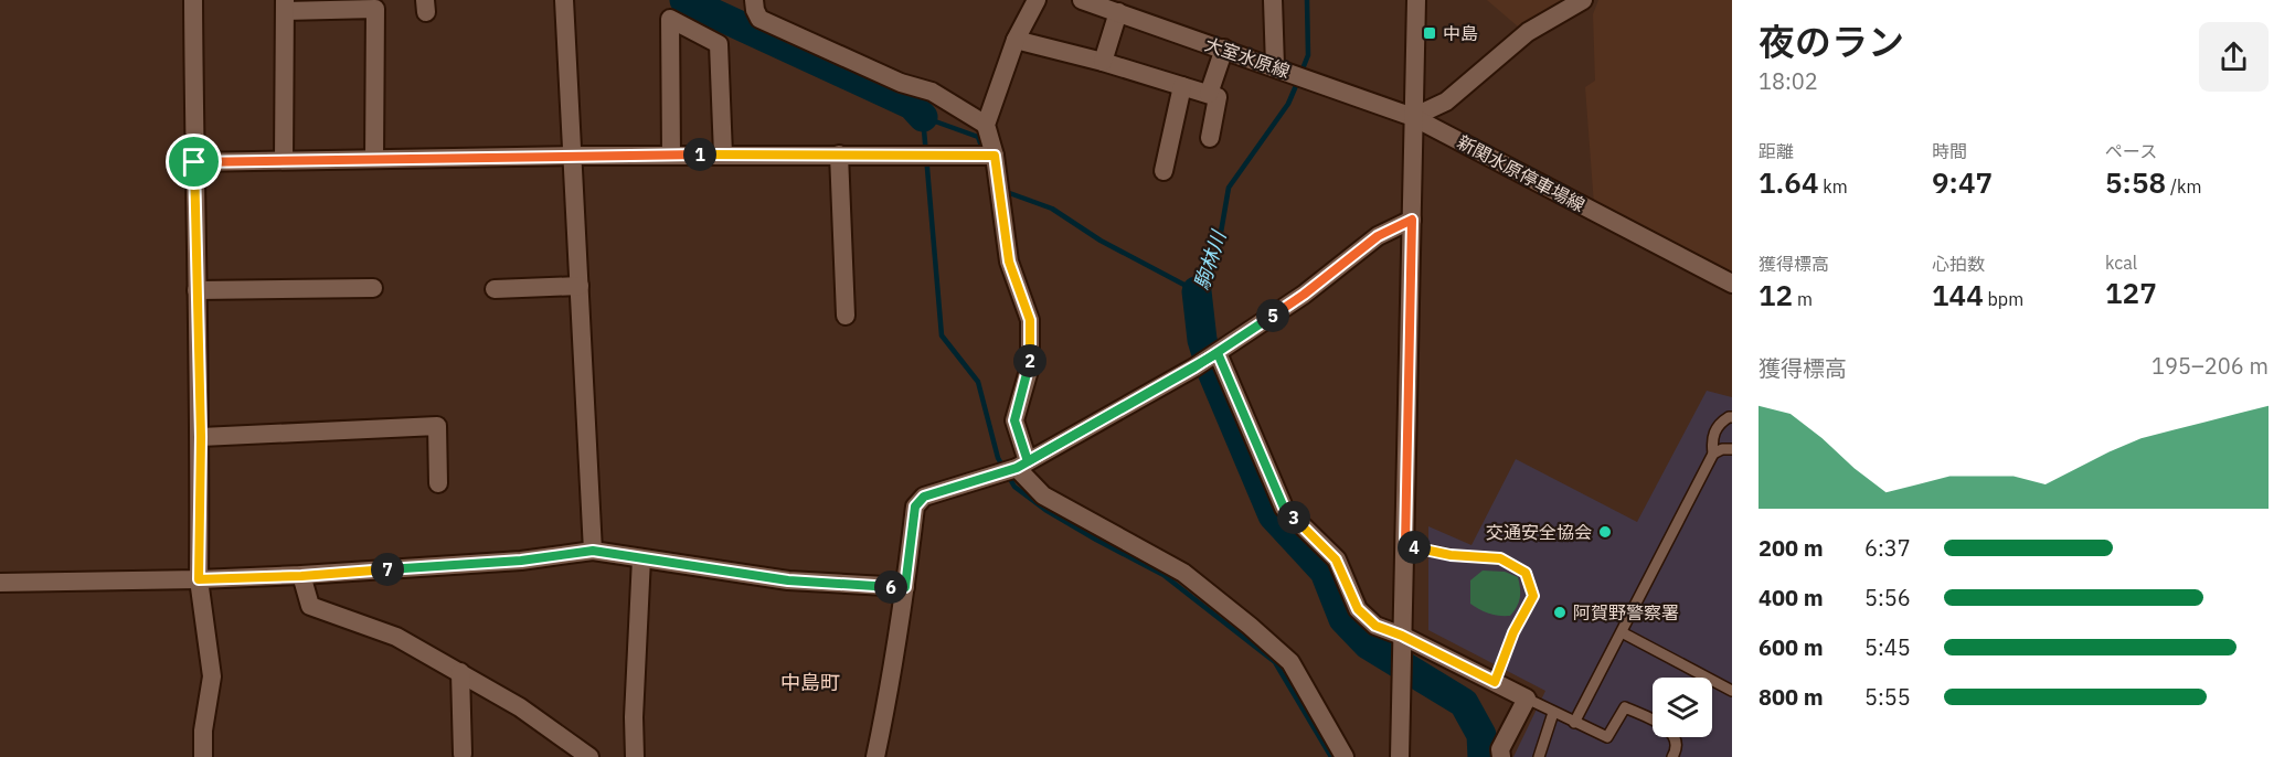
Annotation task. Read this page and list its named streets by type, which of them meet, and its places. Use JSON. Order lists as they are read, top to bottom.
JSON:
{
  "streets": {
    "street": ["大室水原線", "新関水原停車場線"]
  },
  "crossings": [
    ["大室水原線", "新関水原停車場線"]
  ],
  "districts": ["中島町"],
  "water": ["駒林川"],
  "places": {
    "transit": ["中島"],
    "other": ["交通安全協会", "阿賀野警察署"]
  },
  "page": {
    "heading": ["夜のラン", "18:02"],
    "stats": [
      ["距離", "1.64 km"],
      ["時間", "9:47"],
      ["ペース", "5:58 /km"],
      ["獲得標高", "12 m"],
      ["心拍数", "144 bpm"],
      ["kcal", "127"]
    ],
    "pins": [
      "1",
      "5",
      "2",
      "3",
      "4",
      "7",
      "6"
    ],
    "chart": ["獲得標高", "195–206 m"],
    "list": [
      {
        "name": "200 m",
        "note": "6:37"
      },
      {
        "name": "400 m",
        "note": "5:56"
      },
      {
        "name": "600 m",
        "note": "5:45"
      },
      {
        "name": "800 m",
        "note": "5:55"
      }
    ]
  }
}
